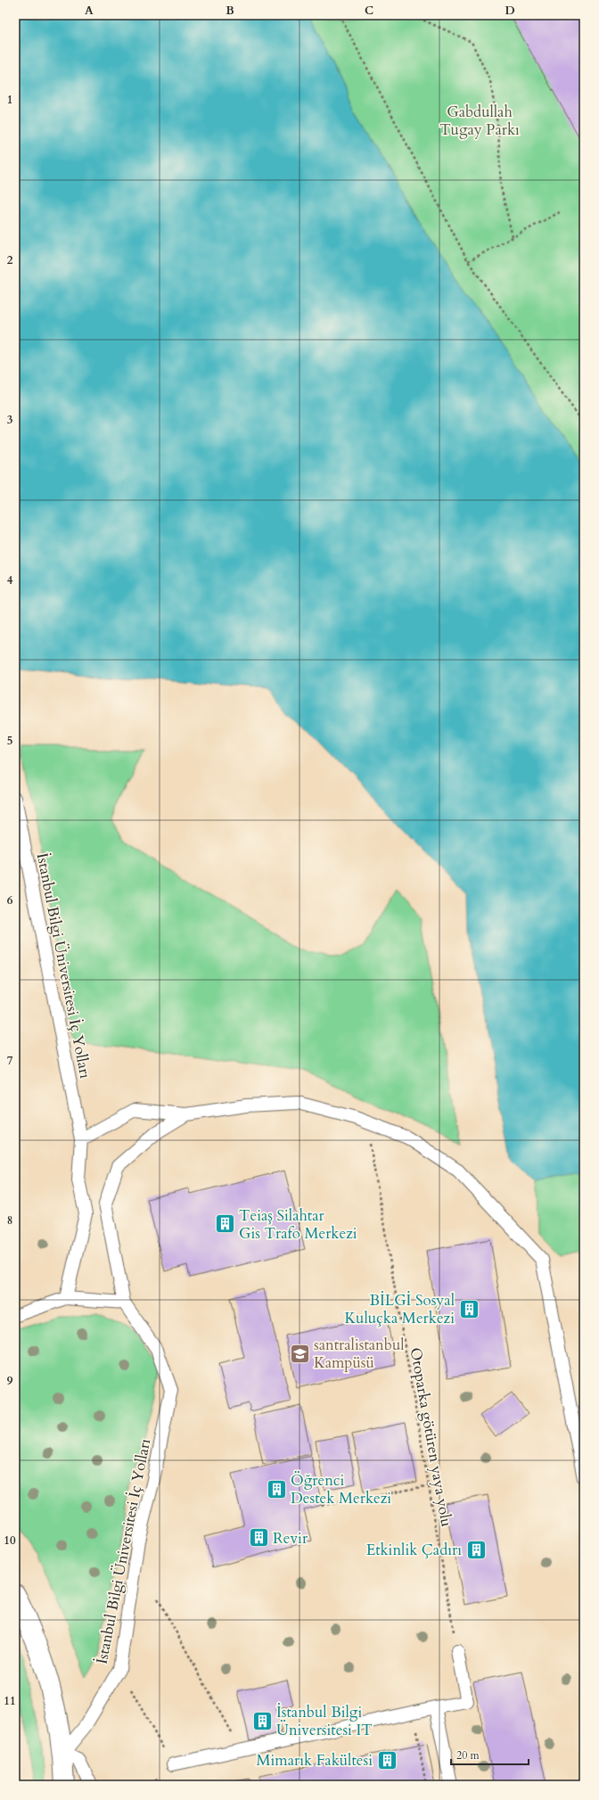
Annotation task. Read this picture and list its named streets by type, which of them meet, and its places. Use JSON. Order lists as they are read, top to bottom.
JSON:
{
  "streets": {
    "lane": ["İstanbul Bilgi Üniversitesi İç Yolları"],
    "path": ["Otoparka götüren yaya yolu"]
  },
  "crossings": [
    ["İstanbul Bilgi Üniversitesi İç Yolları", "Otoparka götüren yaya yolu"]
  ],
  "parks": ["Gabdullah Tugay Parkı"],
  "places": {
    "building": [
      "Teiaş Silahtar Gis Trafo Merkezi",
      "BİLGİ Sosyal Kuluçka Merkezi",
      "Öğrenci Destek Merkezi",
      "Revir",
      "Etkinlik Çadırı",
      "İstanbul Bilgi Üniversitesi IT",
      "Mimarık Fakültesi"
    ],
    "school or university": ["santralistanbul Kampüsü"]
  },
  "scale_bar": "20 m",
  "grid": {
    "columns": [
      "A",
      "B",
      "C",
      "D"
    ],
    "rows": [
      "1",
      "2",
      "3",
      "4",
      "5",
      "6",
      "7",
      "8",
      "9",
      "10",
      "11"
    ]
  }
}
